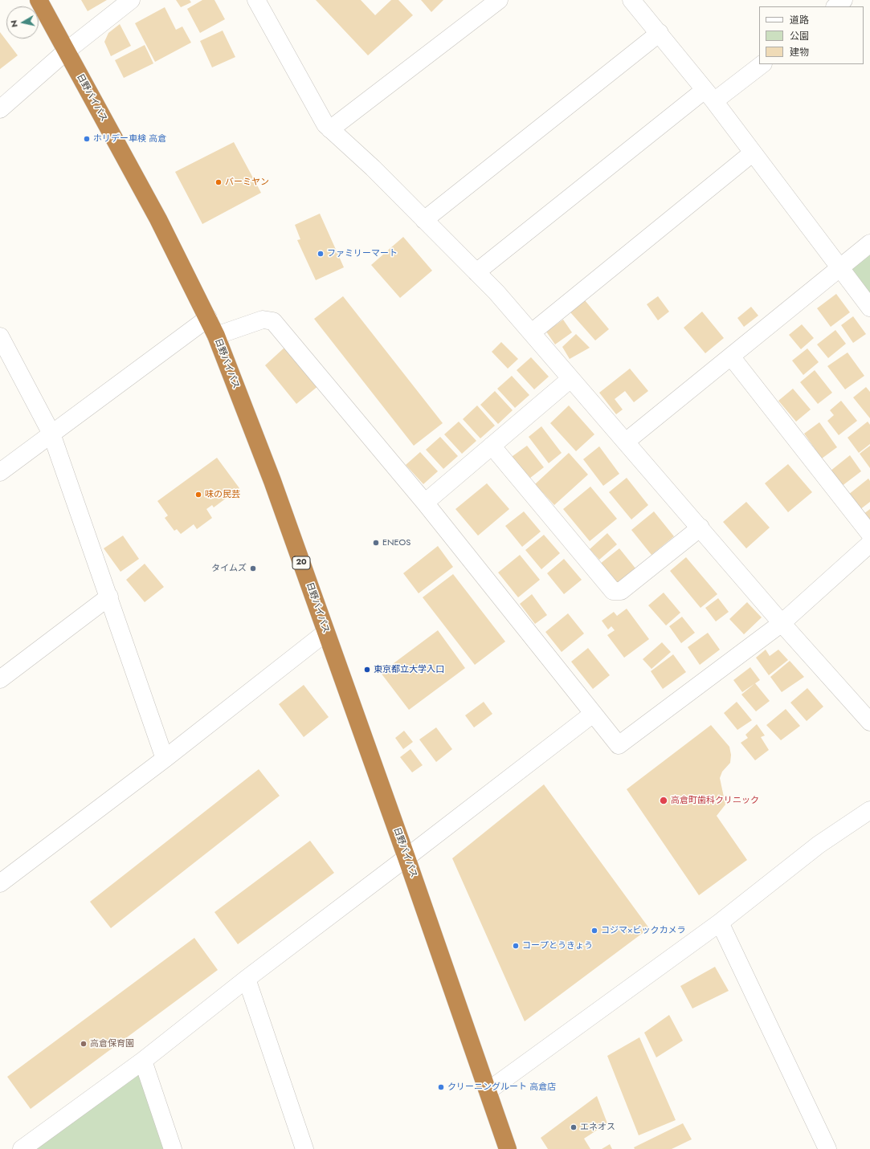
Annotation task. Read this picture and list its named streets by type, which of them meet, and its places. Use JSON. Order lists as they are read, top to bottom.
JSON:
{
  "streets": {
    "highway": ["日野バイパス", "20"]
  },
  "places": [
    "ホリデー車検 高倉",
    "バーミヤン",
    "ファミリーマート",
    "味の民芸",
    "ENEOS",
    "タイムズ",
    "東京都立大学入口",
    "高倉町歯科クリニック",
    "コジマ×ビックカメラ",
    "コープとうきょう",
    "高倉保育園",
    "クリーニングルート 高倉店",
    "エネオス"
  ],
  "legend": ["道路", "公園", "建物"],
  "north": "left"
}
